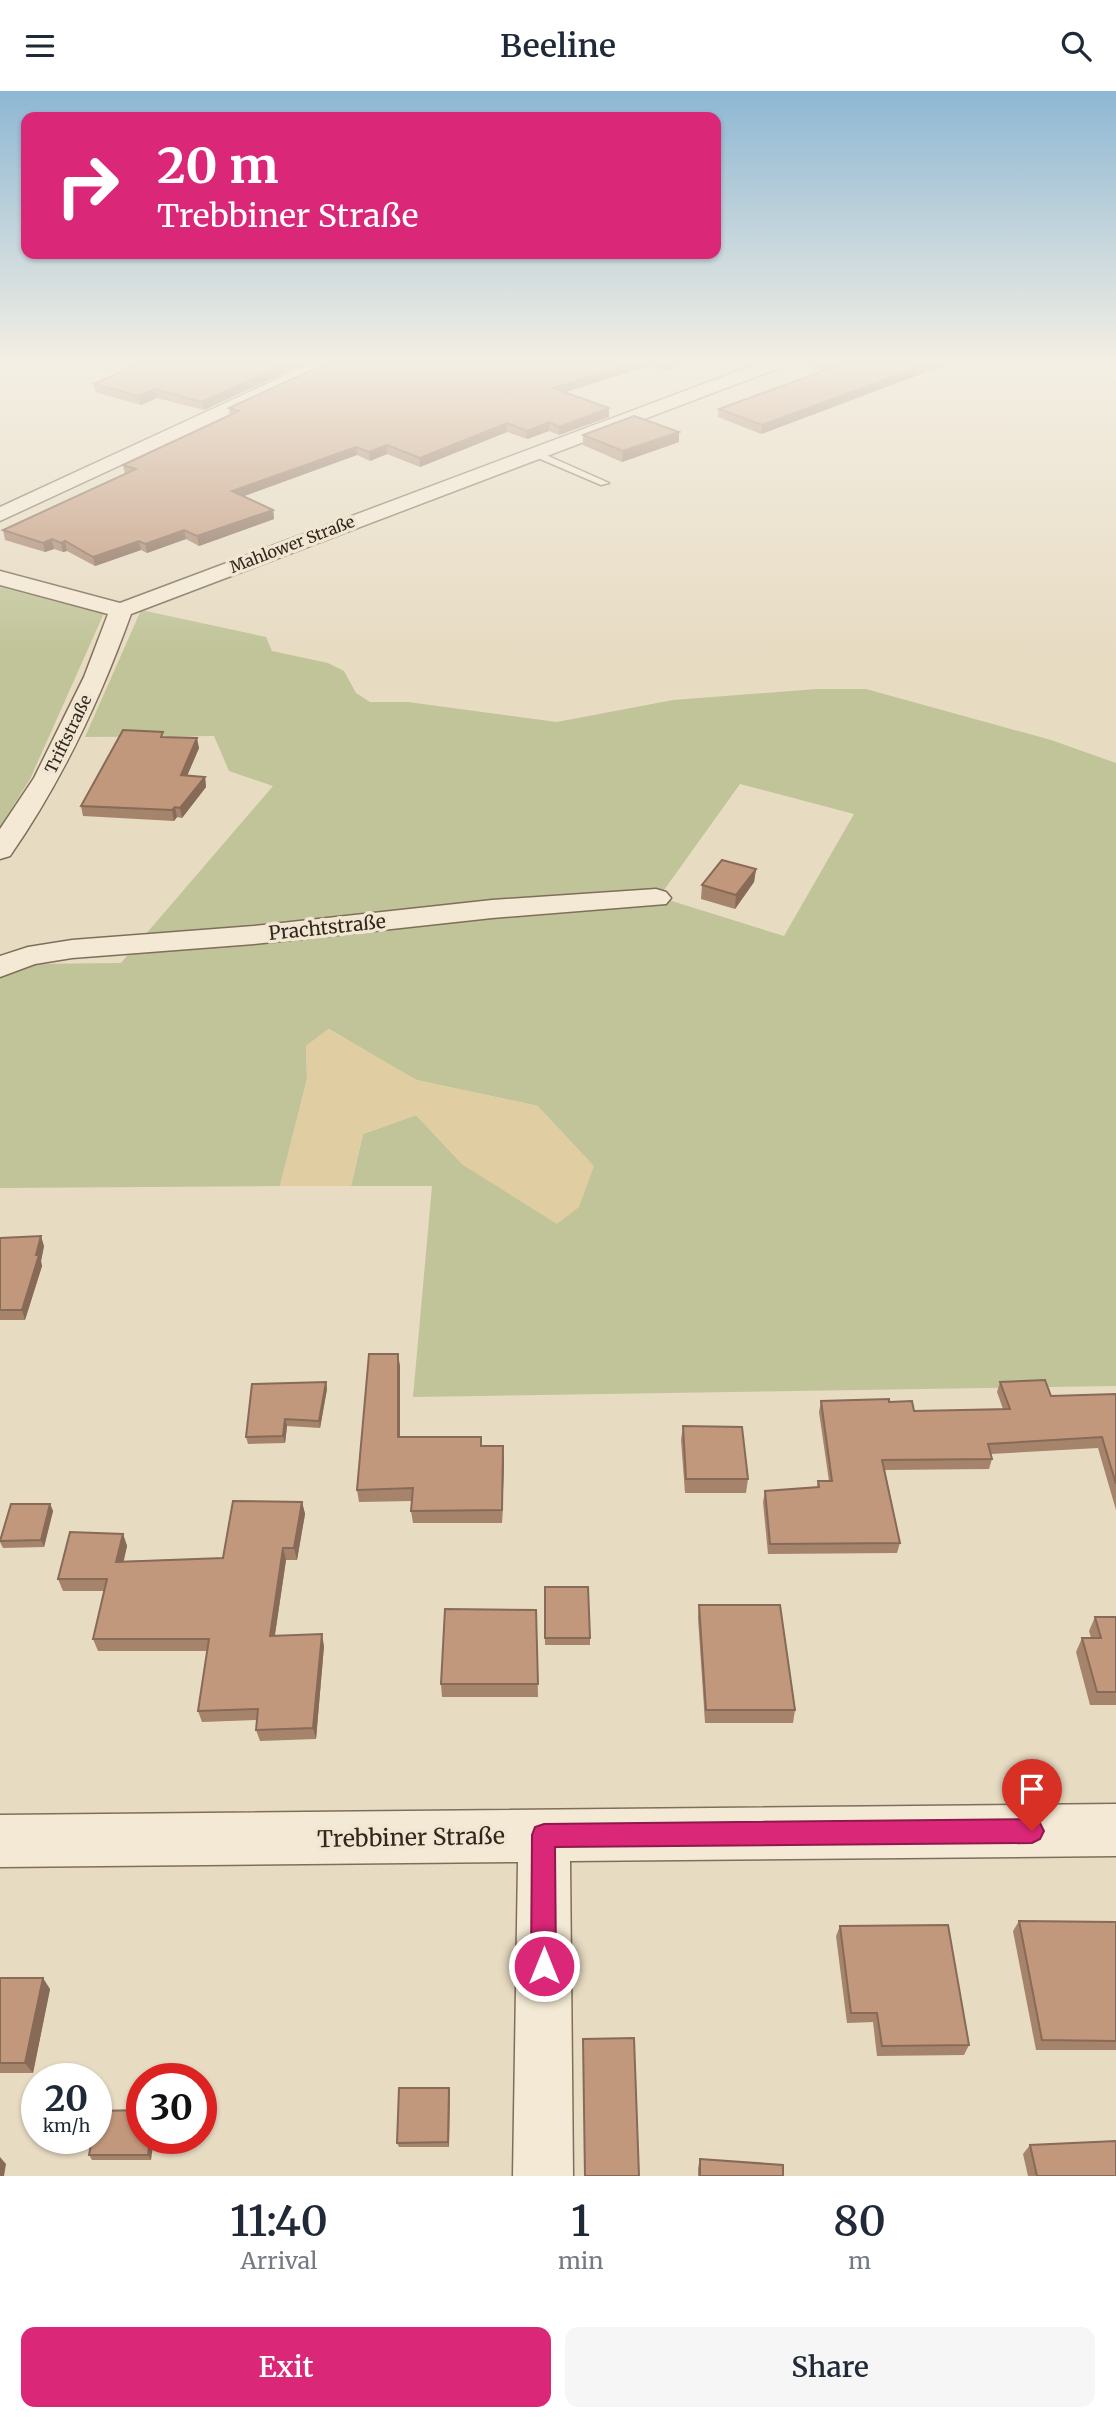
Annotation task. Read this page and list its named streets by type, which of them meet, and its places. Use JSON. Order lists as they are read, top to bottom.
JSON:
{
  "streets": {
    "street": [
      "Mahlower Straße",
      "Triftstraße",
      "Prachtstraße",
      "Trebbiner Straße"
    ]
  },
  "crossings": [
    ["Mahlower Straße", "Triftstraße"]
  ],
  "page": {
    "header": "Beeline",
    "turn": ["20 m", "Trebbiner Straße"],
    "speed": "20 km/h",
    "limit": "30",
    "eta": [
      "11:40",
      "Arrival",
      "1",
      "min",
      "80",
      "m"
    ],
    "buttons": ["Exit", "Share"]
  }
}
